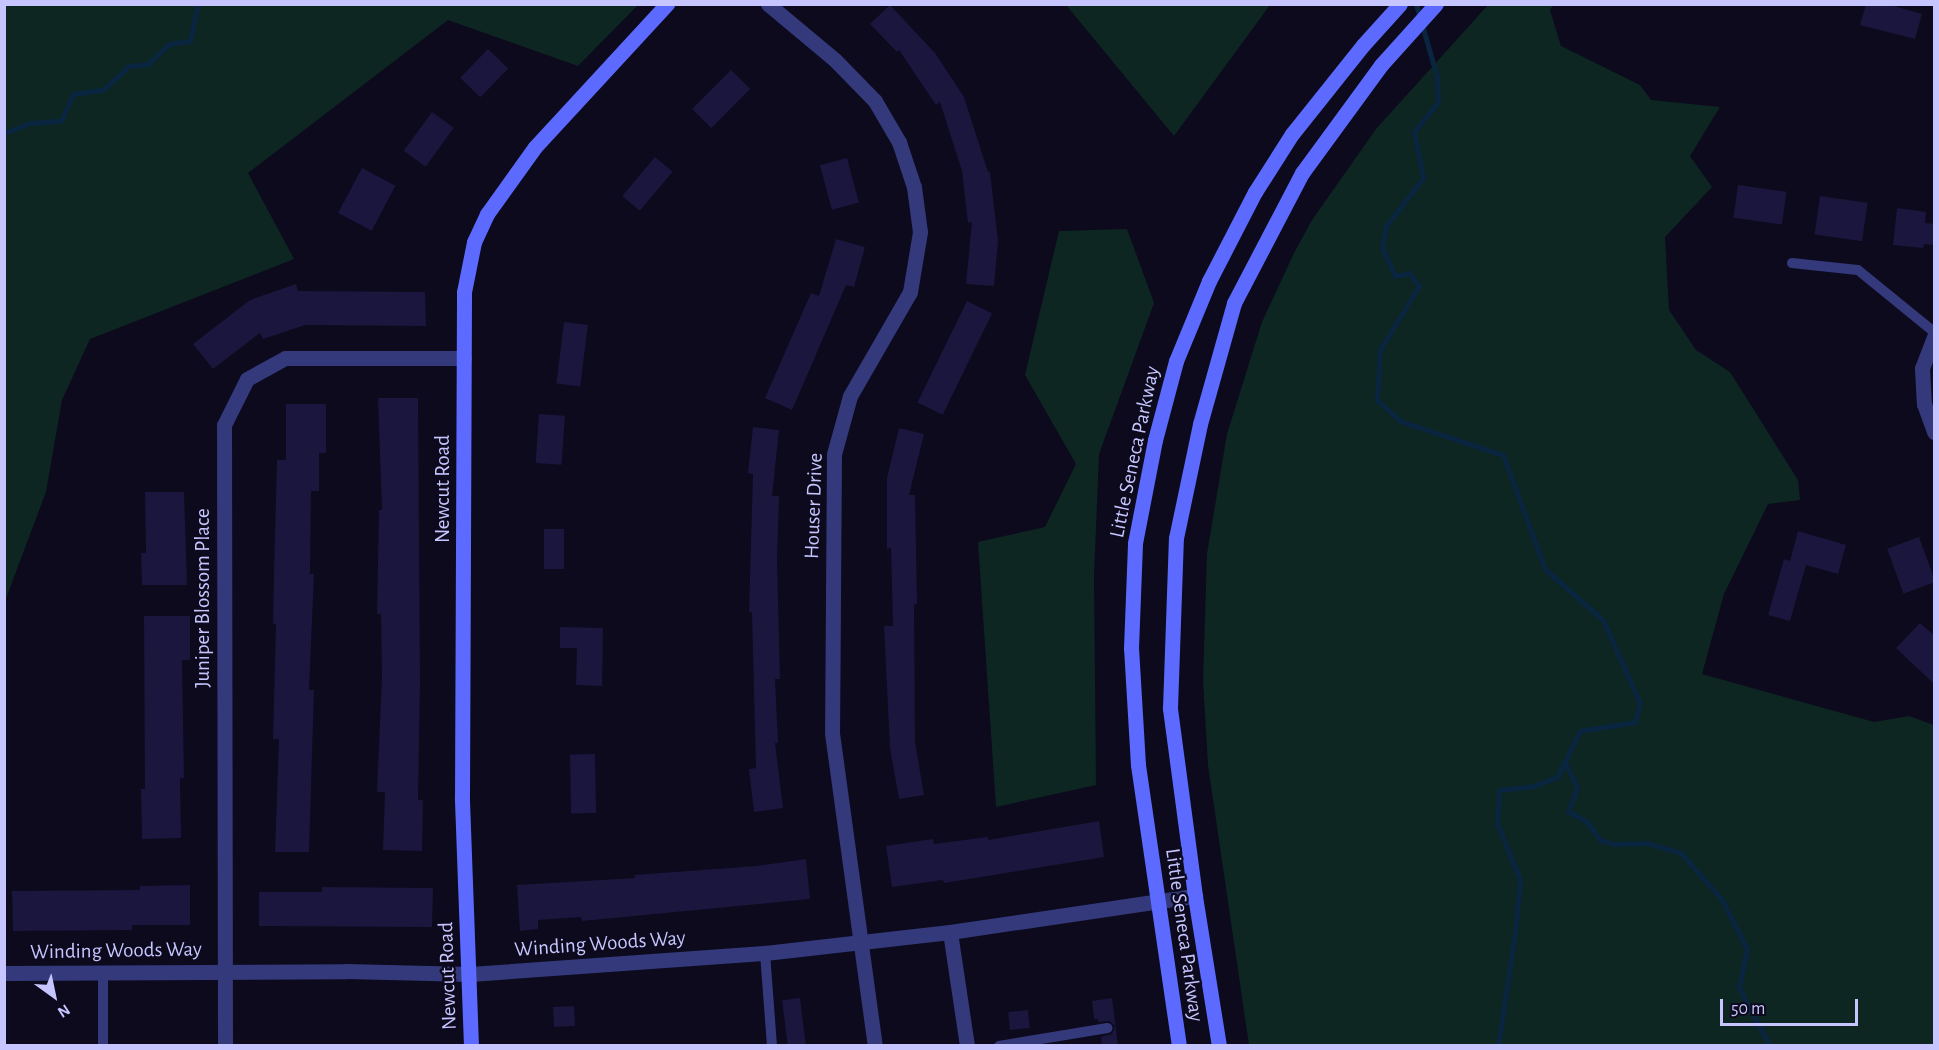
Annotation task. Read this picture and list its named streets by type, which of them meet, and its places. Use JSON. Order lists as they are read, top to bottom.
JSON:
{
  "streets": {
    "main road": ["Little Seneca Parkway", "Newcut Road"],
    "street": ["Houser Drive", "Juniper Blossom Place", "Winding Woods Way"]
  },
  "crossings": [
    ["Little Seneca Parkway", "Winding Woods Way"],
    ["Newcut Road", "Juniper Blossom Place"],
    ["Newcut Road", "Winding Woods Way"],
    ["Houser Drive", "Winding Woods Way"],
    ["Juniper Blossom Place", "Winding Woods Way"]
  ],
  "scale_bar": "50 m",
  "north": "bottom right"
}
